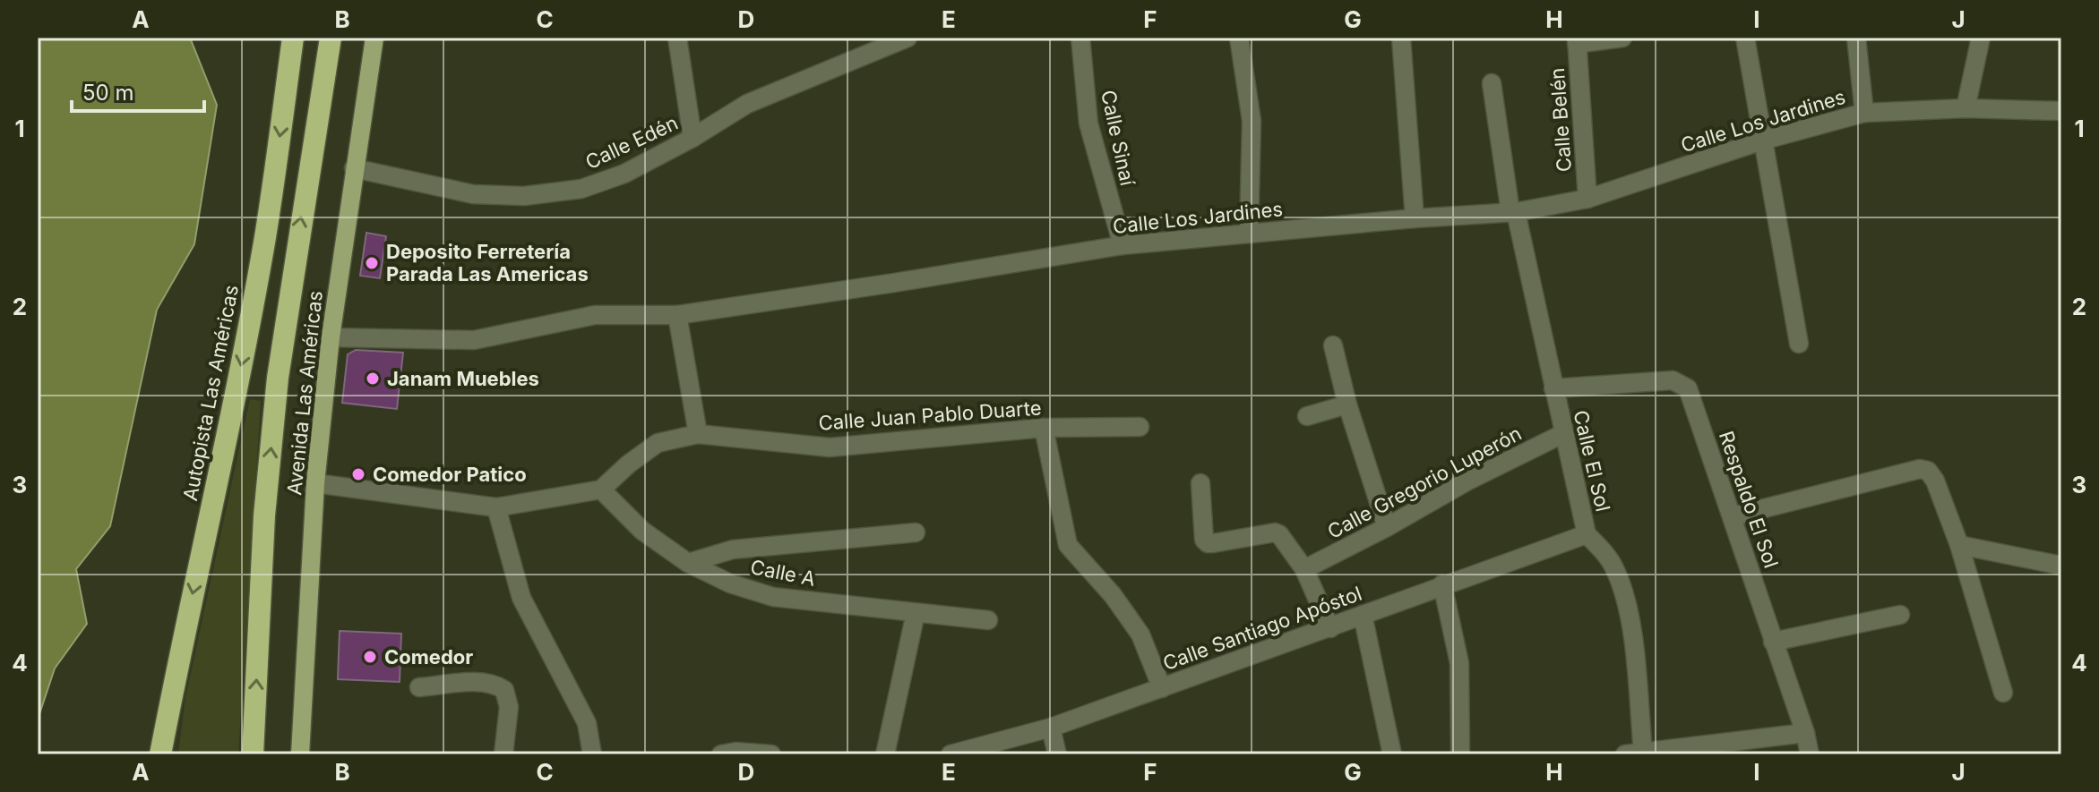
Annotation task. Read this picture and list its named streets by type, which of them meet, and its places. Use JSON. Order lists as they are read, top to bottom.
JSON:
{
  "streets": {
    "highway": ["Autopista Las Américas"],
    "main road": ["Avenida Las Américas"],
    "street": [
      "Calle Belén",
      "Calle Los Jardines",
      "Calle Sinaí",
      "Calle Edén",
      "Calle Juan Pablo Duarte",
      "Calle El Sol",
      "Calle Gregorio Luperón",
      "Respaldo El Sol",
      "Calle A",
      "Calle Santiago Apóstol"
    ]
  },
  "crossings": [
    ["Calle Belén", "Calle Los Jardines"],
    ["Calle Los Jardines", "Calle Sinaí"],
    ["Calle Los Jardines", "Avenida Las Américas"],
    ["Calle Los Jardines", "Calle El Sol"],
    ["Calle Edén", "Avenida Las Américas"],
    ["Calle Juan Pablo Duarte", "Calle A"],
    ["Calle El Sol", "Calle Gregorio Luperón"],
    ["Calle El Sol", "Respaldo El Sol"],
    ["Calle El Sol", "Calle Santiago Apóstol"]
  ],
  "places": [
    "Deposito Ferretería Parada Las Americas",
    "Janam Muebles",
    "Comedor Patico",
    "Comedor"
  ],
  "scale_bar": "50 m",
  "grid": {
    "columns": [
      "A",
      "B",
      "C",
      "D",
      "E",
      "F",
      "G",
      "H",
      "I",
      "J"
    ],
    "rows": [
      "1",
      "2",
      "3",
      "4"
    ]
  }
}
